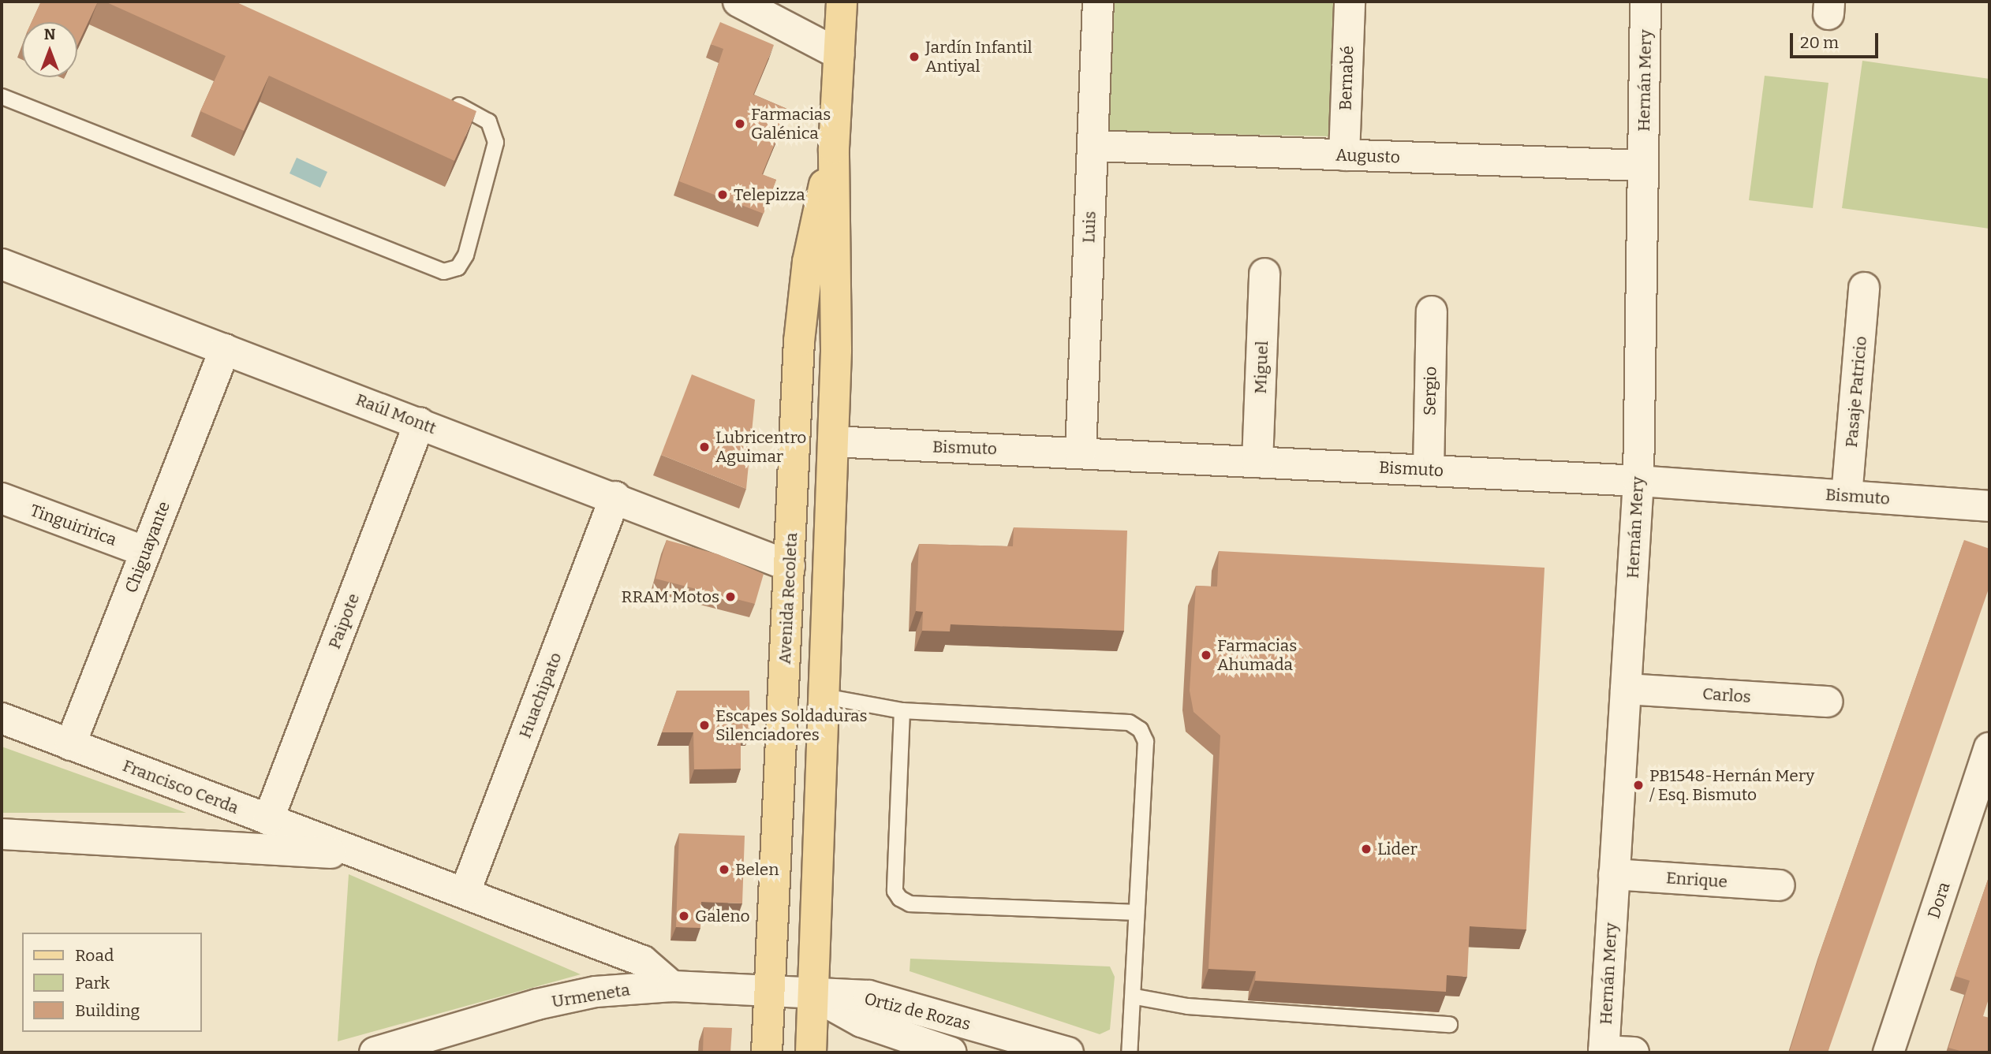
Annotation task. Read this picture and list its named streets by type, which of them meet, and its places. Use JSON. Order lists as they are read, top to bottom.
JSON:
{
  "streets": {
    "main road": ["Avenida Recoleta"],
    "street": [
      "Bernabé",
      "Hernán Mery",
      "Augusto",
      "Luis",
      "Miguel",
      "Sergio",
      "Pasaje Patricio",
      "Raúl Montt",
      "Bismuto",
      "Tinguiririca",
      "Chiguayante",
      "Paipote",
      "Huachipato",
      "Carlos",
      "Francisco Cerda",
      "Enrique",
      "Dora",
      "Urmeneta",
      "Ortiz de Rozas"
    ]
  },
  "crossings": [
    ["Bernabé", "Augusto"],
    ["Hernán Mery", "Augusto"],
    ["Hernán Mery", "Bismuto"],
    ["Hernán Mery", "Carlos"],
    ["Hernán Mery", "Enrique"],
    ["Augusto", "Luis"],
    ["Luis", "Bismuto"],
    ["Miguel", "Bismuto"],
    ["Sergio", "Bismuto"],
    ["Pasaje Patricio", "Bismuto"],
    ["Raúl Montt", "Chiguayante"],
    ["Raúl Montt", "Avenida Recoleta"],
    ["Raúl Montt", "Paipote"],
    ["Raúl Montt", "Huachipato"],
    ["Bismuto", "Avenida Recoleta"],
    ["Tinguiririca", "Chiguayante"],
    ["Chiguayante", "Francisco Cerda"],
    ["Avenida Recoleta", "Urmeneta"],
    ["Avenida Recoleta", "Ortiz de Rozas"],
    ["Paipote", "Francisco Cerda"],
    ["Huachipato", "Francisco Cerda"],
    ["Francisco Cerda", "Urmeneta"],
    ["Urmeneta", "Ortiz de Rozas"]
  ],
  "places": [
    "Jardín Infantil Antiyal",
    "Farmacias Galénica",
    "Telepizza",
    "Lubricentro Aguimar",
    "RRAM Motos",
    "Farmacias Ahumada",
    "Escapes Soldaduras Silenciadores",
    "PB1548-Hernán Mery / Esq. Bismuto",
    "Lider",
    "Belen",
    "Galeno"
  ],
  "legend": ["Road", "Park", "Building"],
  "scale_bar": "20 m",
  "north": "top"
}
